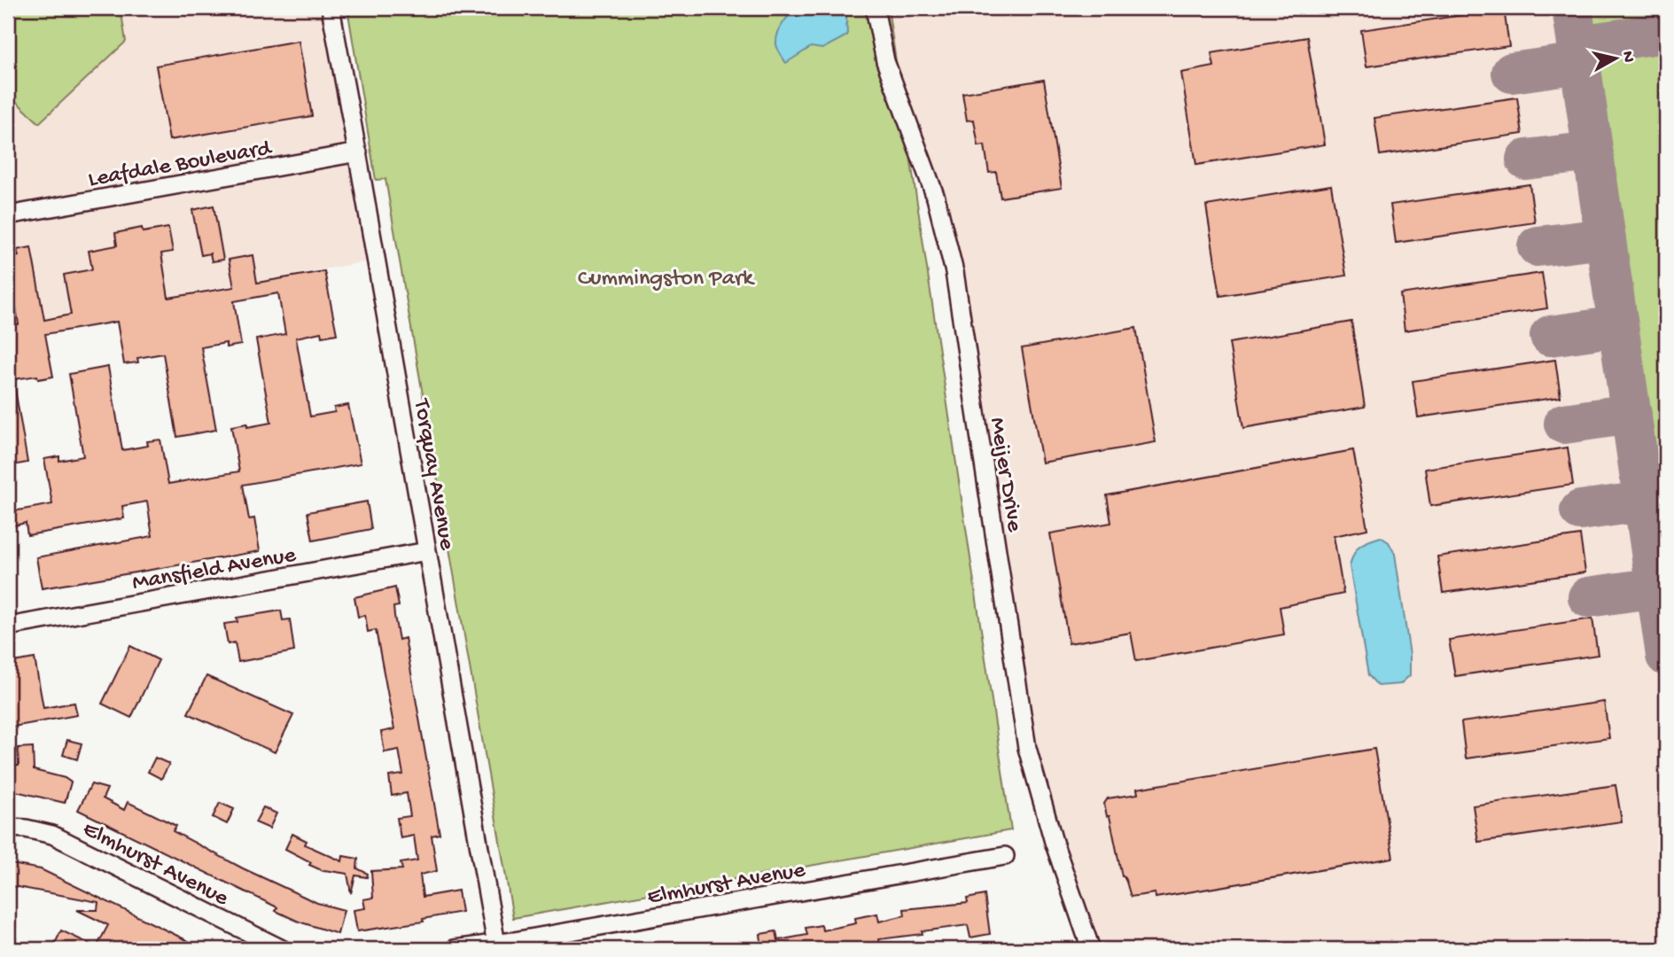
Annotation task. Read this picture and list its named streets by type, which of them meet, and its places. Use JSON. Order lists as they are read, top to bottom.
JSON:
{
  "streets": {
    "street": [
      "Leafdale Boulevard",
      "Torquay Avenue",
      "Meijer Drive",
      "Mansfield Avenue",
      "Elmhurst Avenue"
    ]
  },
  "crossings": [
    ["Leafdale Boulevard", "Torquay Avenue"],
    ["Torquay Avenue", "Mansfield Avenue"],
    ["Torquay Avenue", "Elmhurst Avenue"]
  ],
  "parks": ["Cummingston Park"],
  "north": "right"
}
